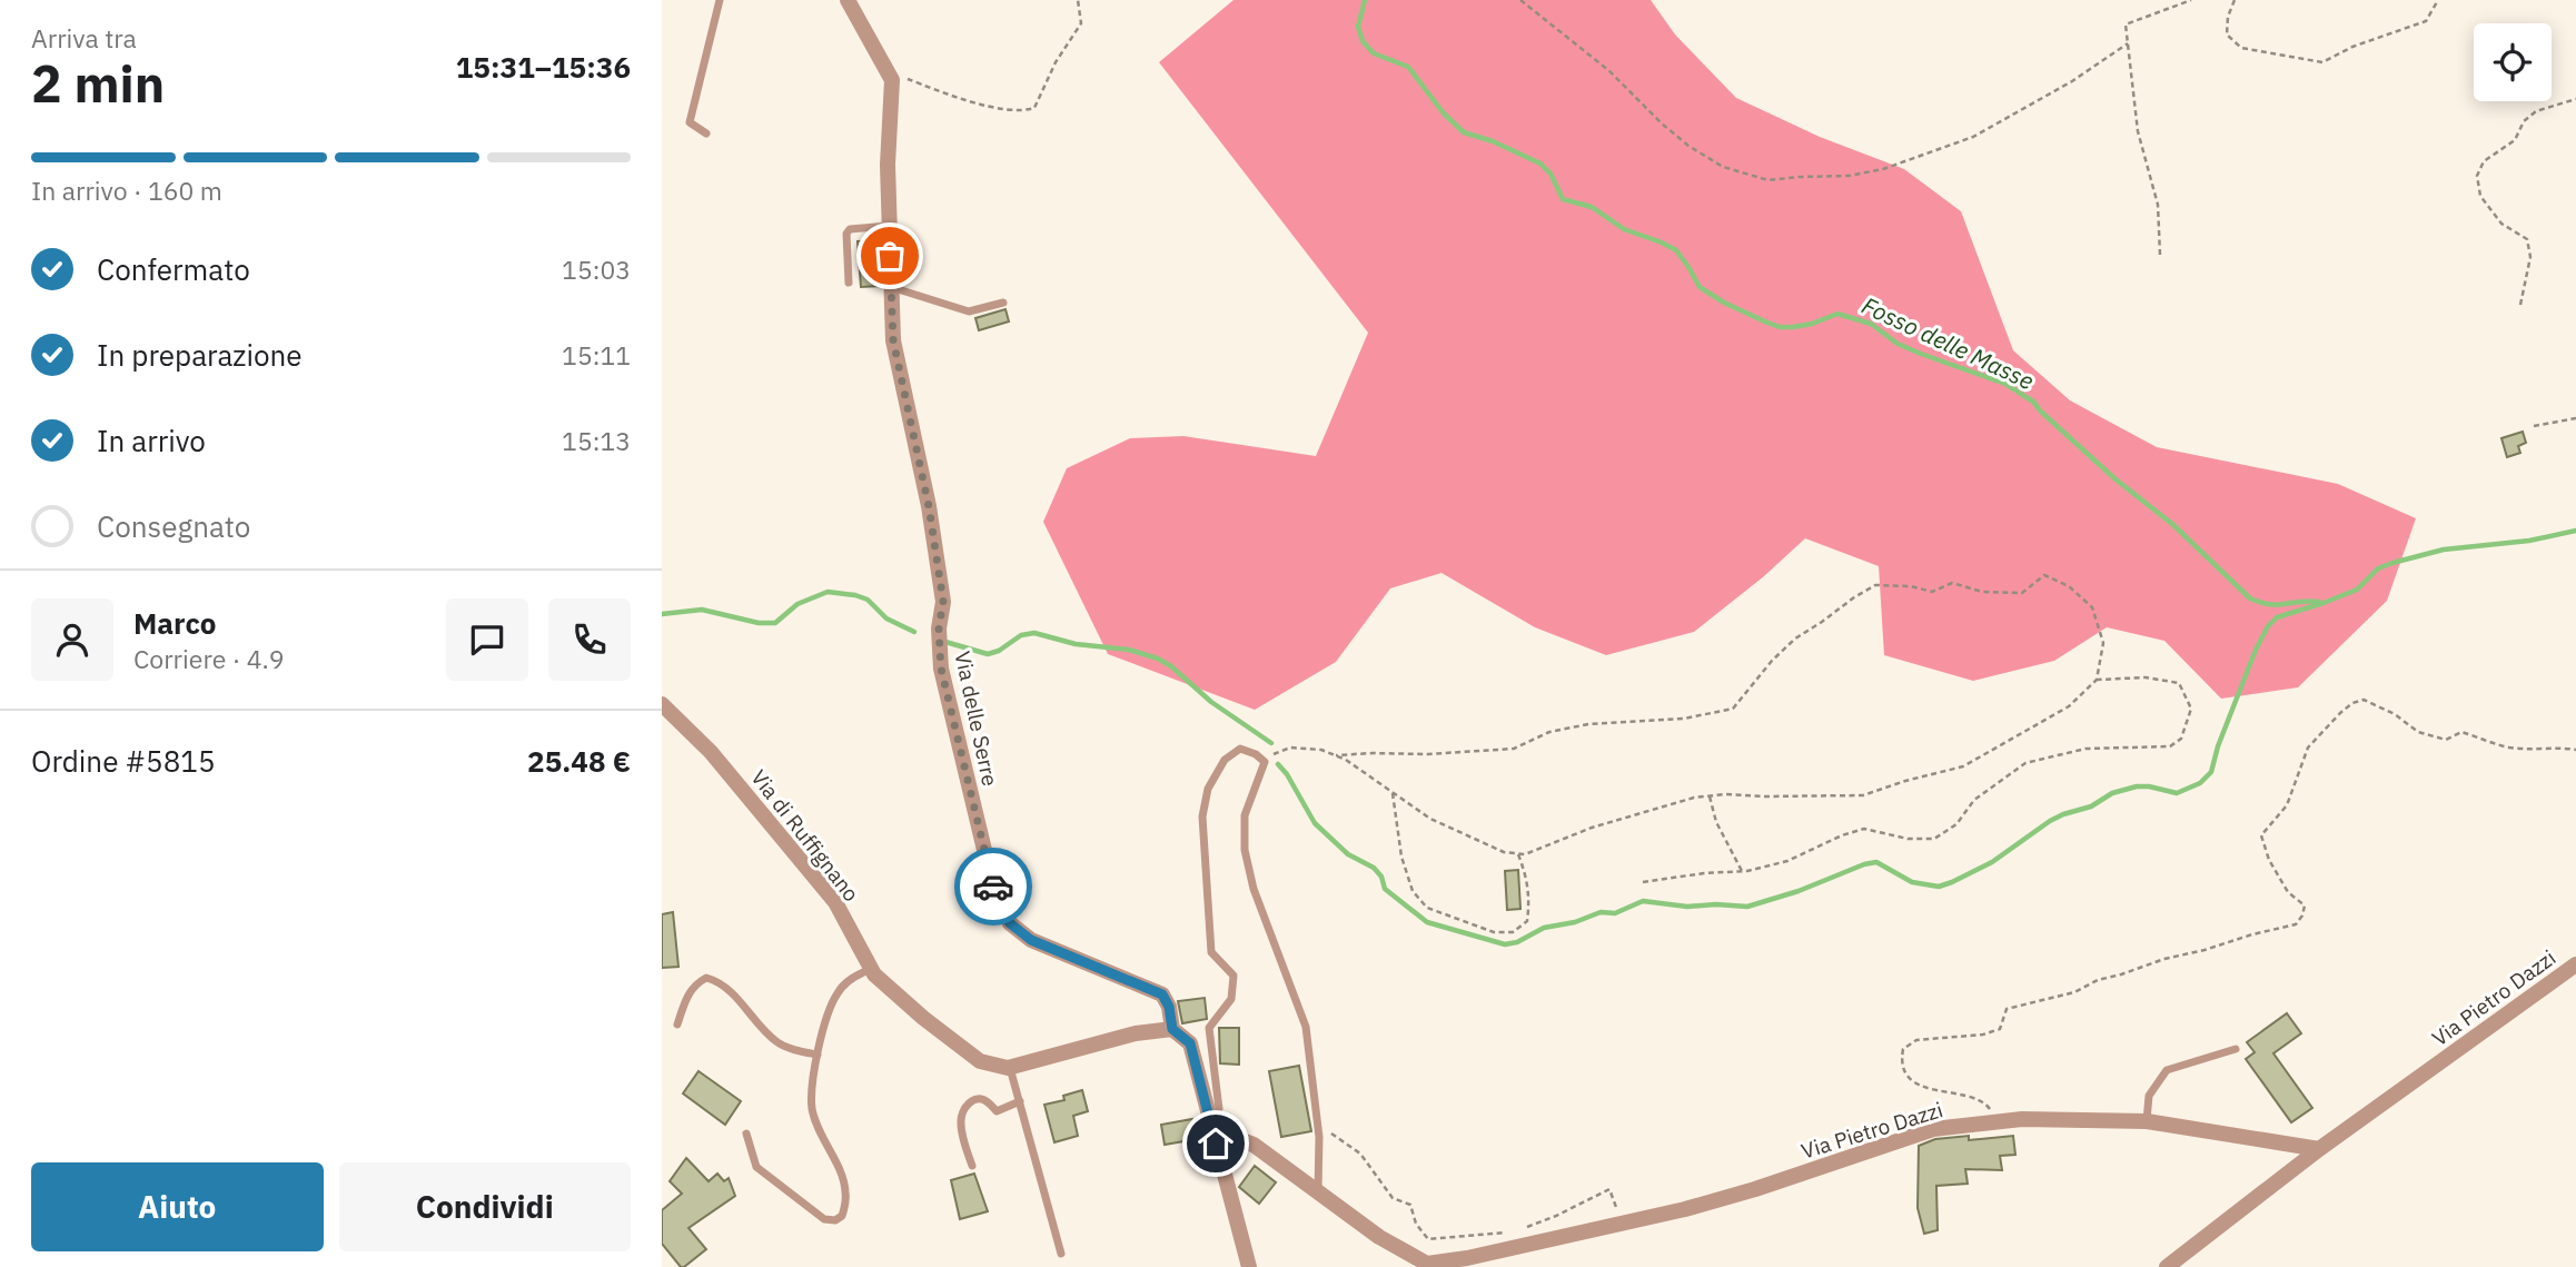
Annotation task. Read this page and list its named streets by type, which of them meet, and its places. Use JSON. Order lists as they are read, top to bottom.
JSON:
{
  "streets": {
    "street": ["Via delle Serre", "Via di Ruffignano", "Via Pietro Dazzi"]
  },
  "water": ["Fosso delle Masse"],
  "page": {
    "heading": ["2 min", "Arriva tra", "15:31–15:36"],
    "panel": [
      "Marco",
      "Corriere · 4.9",
      "Ordine #5815",
      "25.48 €"
    ],
    "bar": "In arrivo · 160 m",
    "list": [
      ["Confermato", "15:03"],
      ["In preparazione", "15:11"],
      ["In arrivo", "15:13"],
      "Consegnato"
    ],
    "buttons": ["Aiuto", "Condividi"]
  }
}
